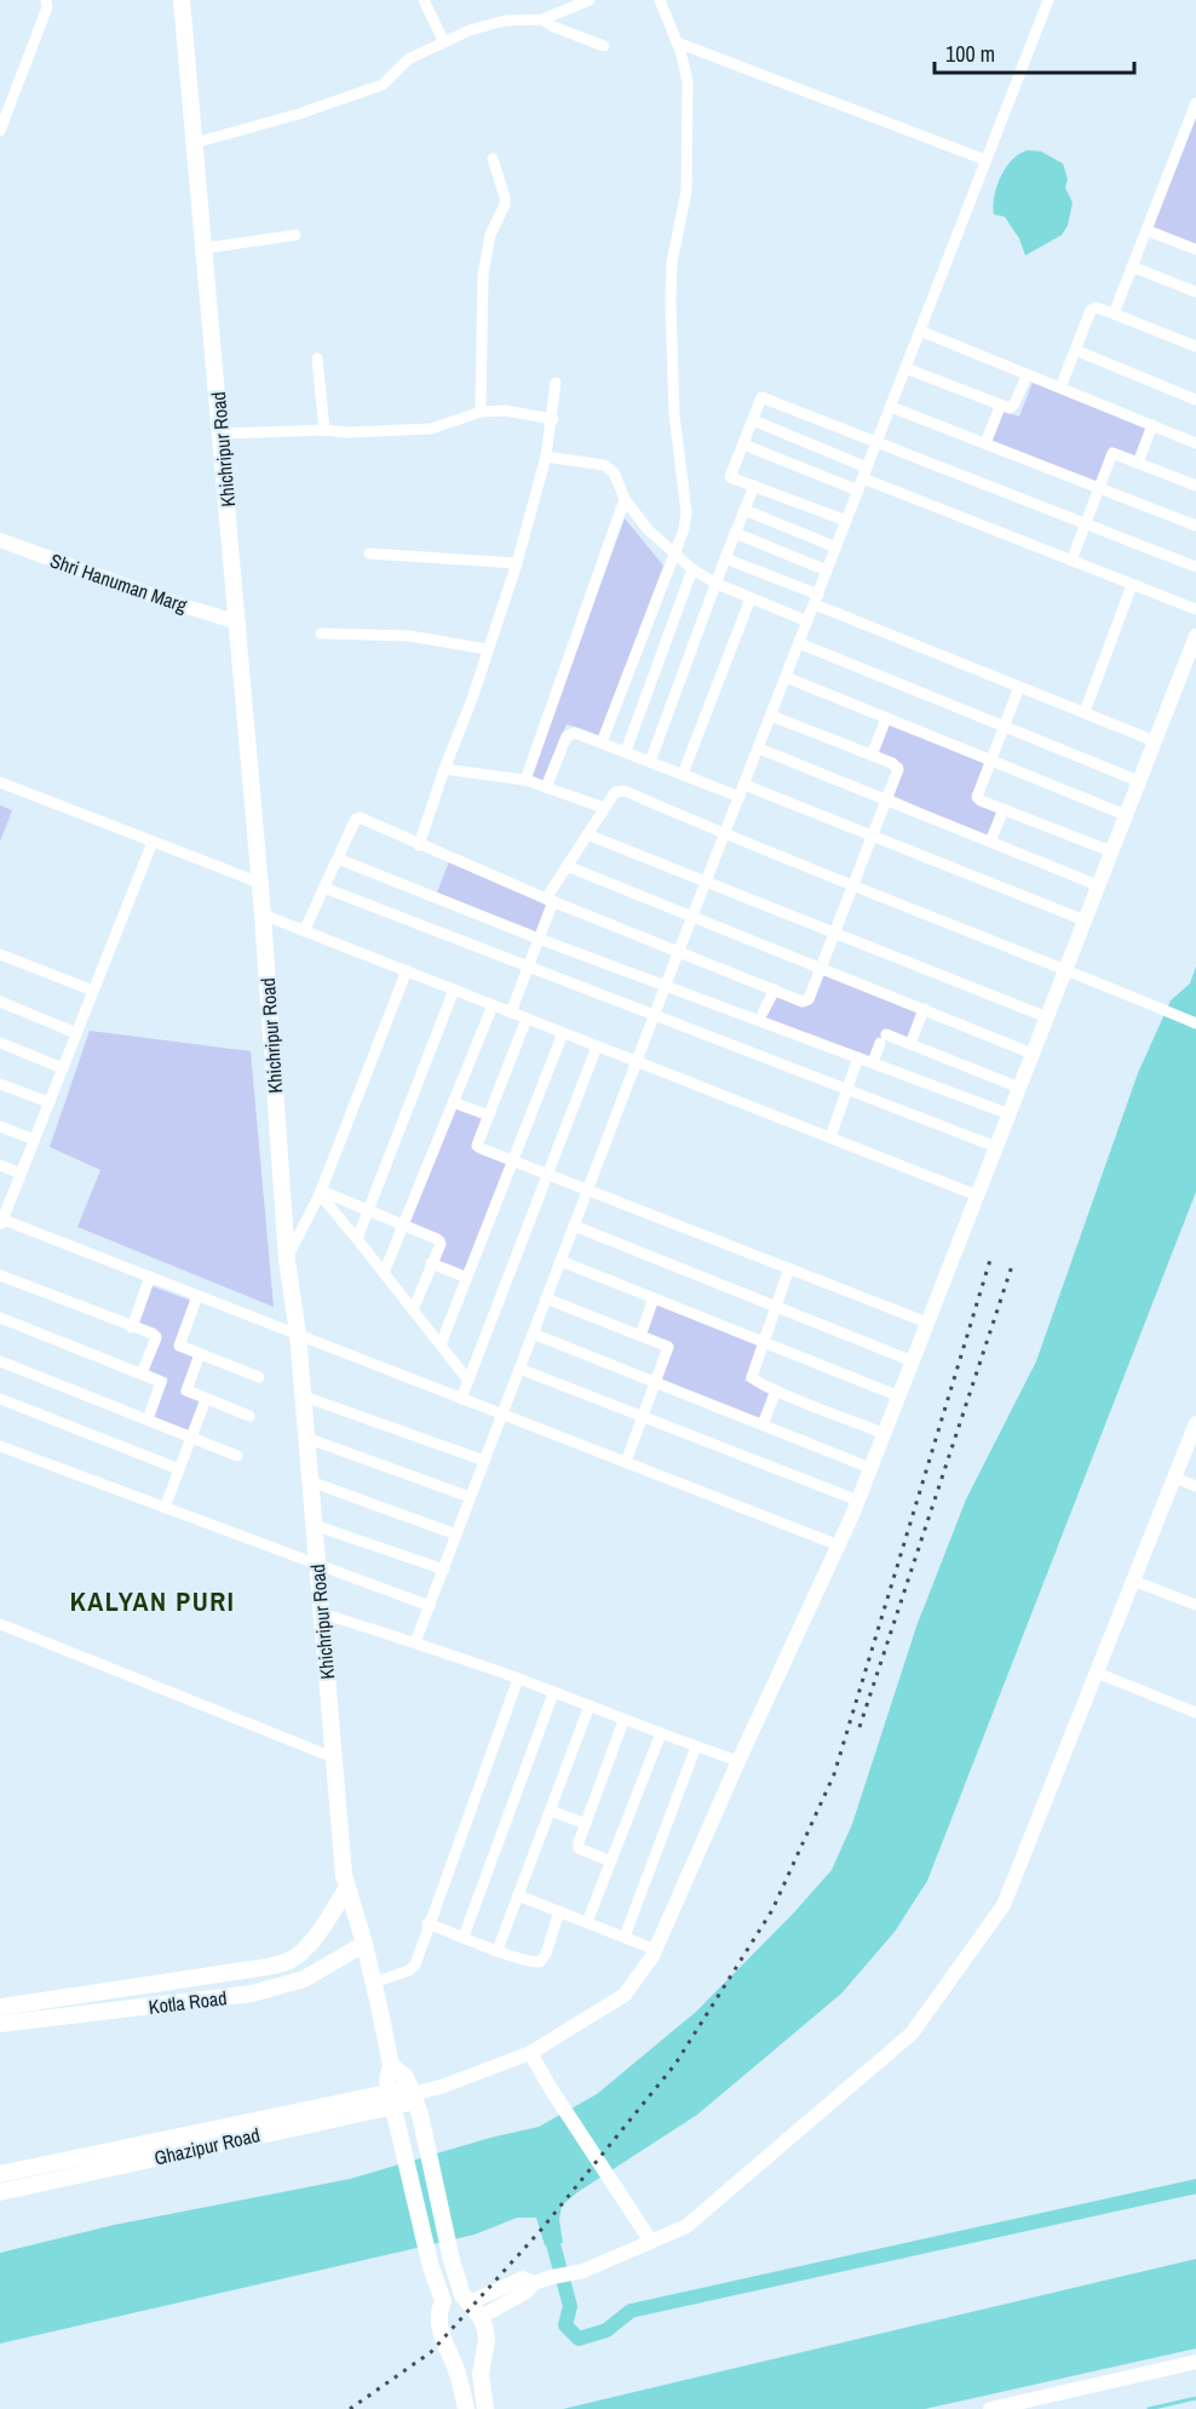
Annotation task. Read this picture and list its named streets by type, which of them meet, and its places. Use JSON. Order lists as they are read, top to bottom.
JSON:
{
  "streets": {
    "main road": ["Khichripur Road", "Kotla Road", "Ghazipur Road"],
    "street": ["Shri Hanuman Marg"]
  },
  "crossings": [
    ["Khichripur Road", "Shri Hanuman Marg"],
    ["Khichripur Road", "Kotla Road"],
    ["Khichripur Road", "Ghazipur Road"]
  ],
  "districts": ["KALYAN PURI"],
  "scale_bar": "100 m"
}
